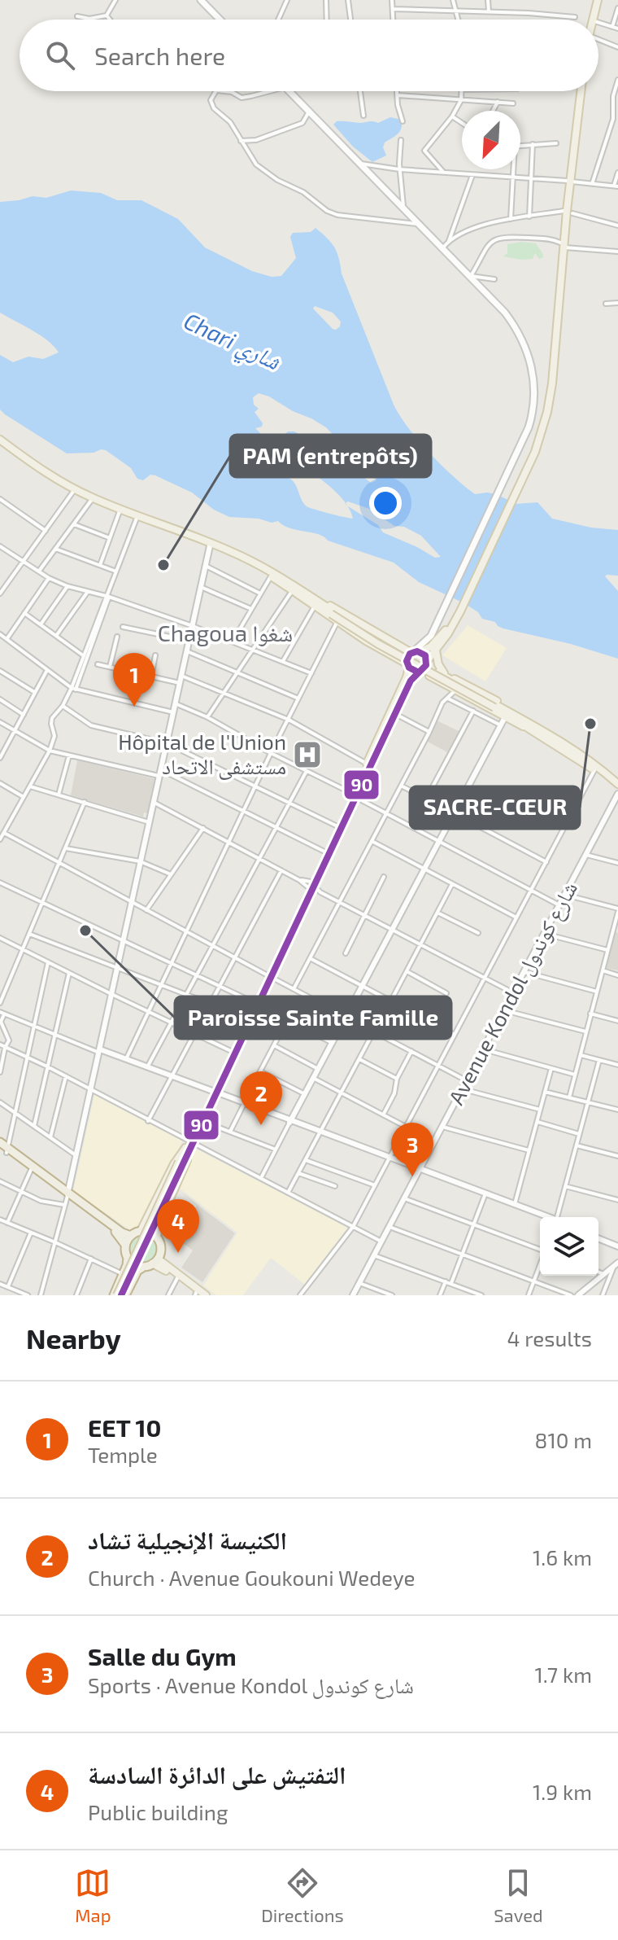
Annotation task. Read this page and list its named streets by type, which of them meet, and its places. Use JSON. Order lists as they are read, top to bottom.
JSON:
{
  "streets": {
    "street": ["Avenue Kondol شارع كوندول"]
  },
  "districts": ["Chagoua شغوا"],
  "water": ["Chari شاري"],
  "places": {
    "other": ["PAM (entrepôts)", "SACRE-CŒUR", "Paroisse Sainte Famille"],
    "hospital": ["Hôpital de l'Union مستشفى الاتحاد"]
  },
  "lines": ["transit line 90"],
  "north": "bottom left",
  "page": {
    "search": "Search here",
    "pins": [
      "1",
      "2",
      "3",
      "4"
    ],
    "heading": ["Nearby", "4 results"],
    "list": [
      {
        "mark": "1",
        "name": "EET 10",
        "note": "Temple",
        "value": "810 m"
      },
      {
        "mark": "2",
        "name": "الكنيسة الإنجيلية تشاد",
        "note": "Church · Avenue Goukouni Wedeye",
        "value": "1.6 km"
      },
      {
        "mark": "3",
        "name": "Salle du Gym",
        "note": "Sports · Avenue Kondol شارع كوندول",
        "value": "1.7 km"
      },
      {
        "mark": "4",
        "name": "التفتيش على الدائرة السادسة",
        "note": "Public building",
        "value": "1.9 km"
      }
    ],
    "nav": ["Map", "Directions", "Saved"]
  }
}
